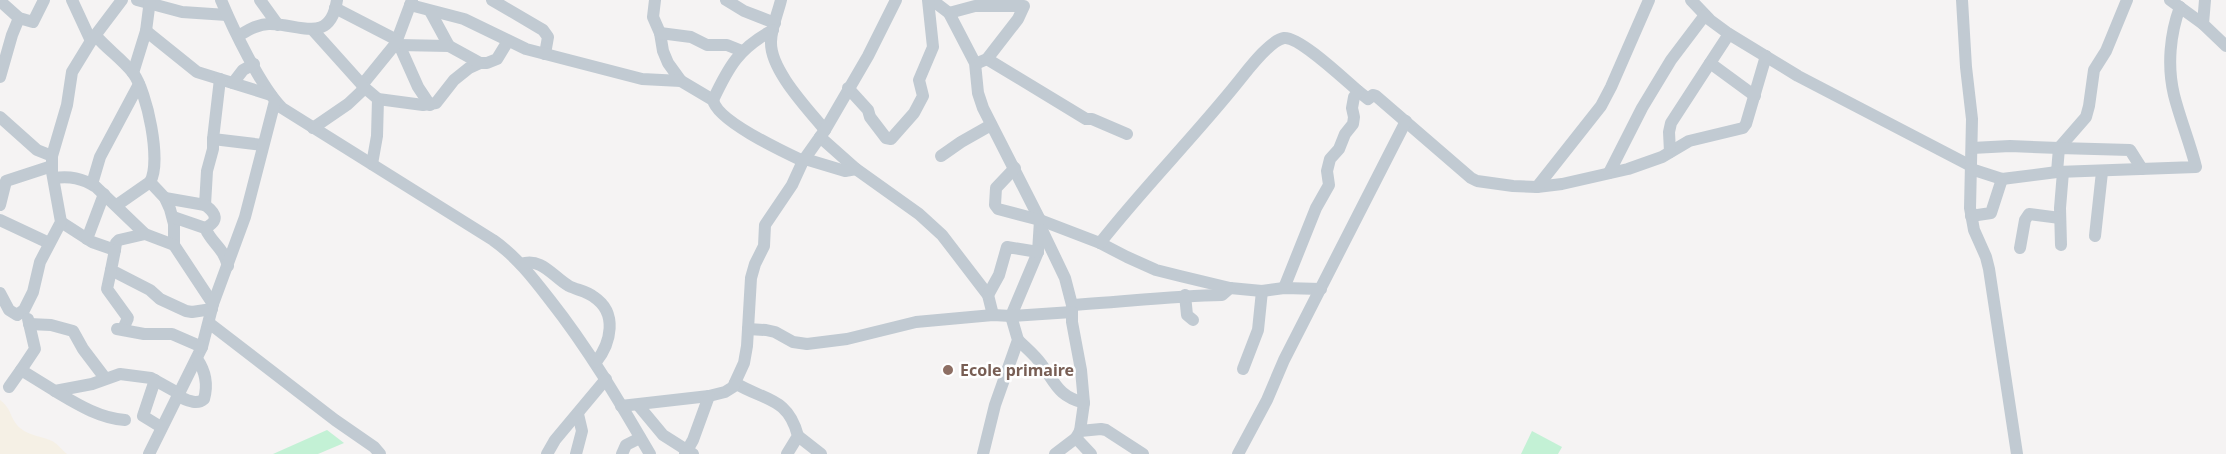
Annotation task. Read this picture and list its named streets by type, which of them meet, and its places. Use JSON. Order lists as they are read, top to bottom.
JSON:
{
  "places": ["Ecole primaire"]
}
